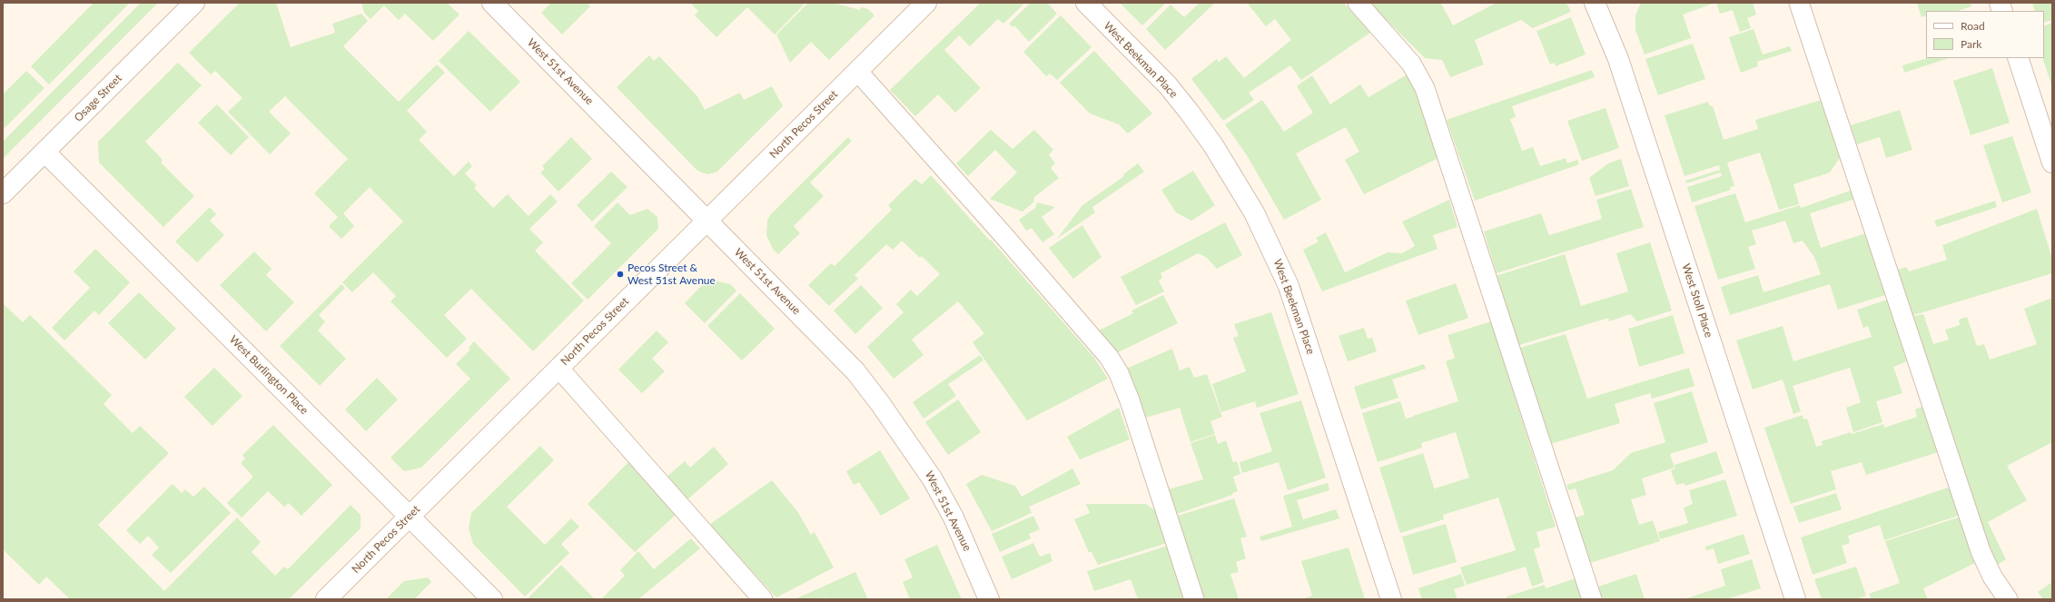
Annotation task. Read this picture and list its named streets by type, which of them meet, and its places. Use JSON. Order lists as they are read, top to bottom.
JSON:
{
  "streets": {
    "street": [
      "West Beekman Place",
      "West 51st Avenue",
      "Osage Street",
      "North Pecos Street",
      "West Stoll Place",
      "West Burlington Place"
    ]
  },
  "crossings": [
    ["West 51st Avenue", "North Pecos Street"],
    ["Osage Street", "West Burlington Place"],
    ["North Pecos Street", "West Burlington Place"]
  ],
  "places": ["Pecos Street & West 51st Avenue"],
  "legend": ["Road", "Park"]
}
